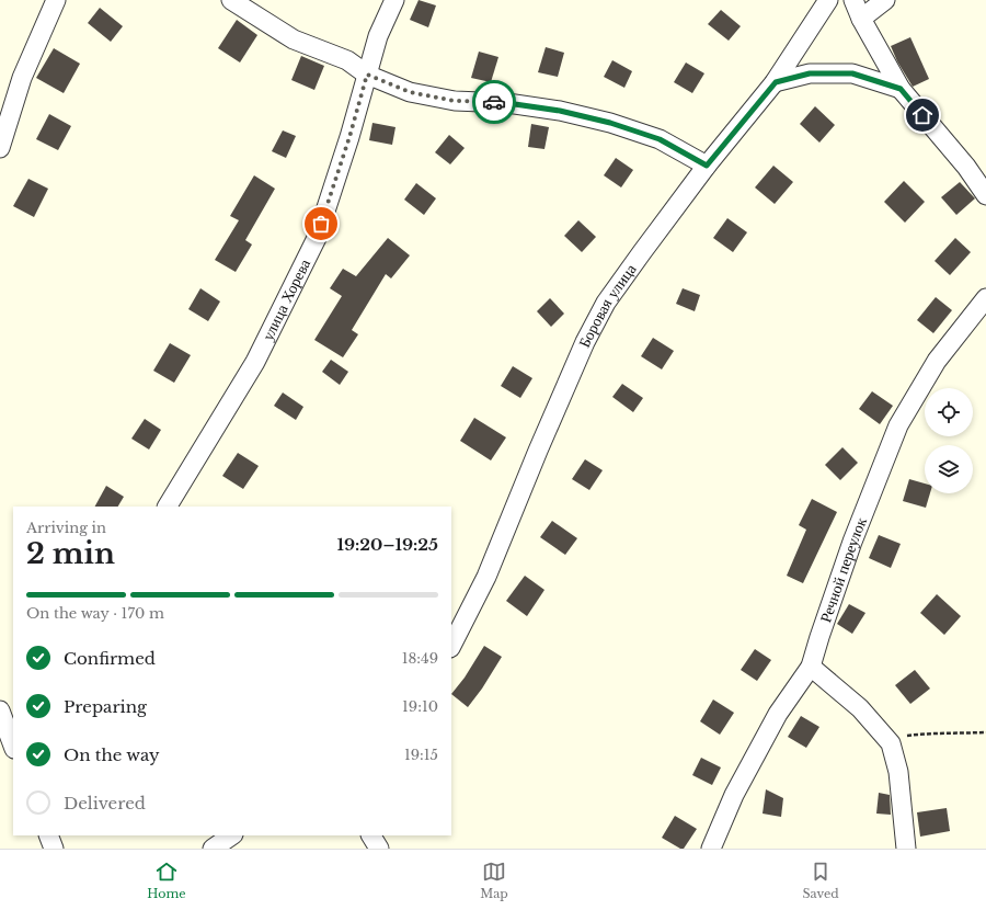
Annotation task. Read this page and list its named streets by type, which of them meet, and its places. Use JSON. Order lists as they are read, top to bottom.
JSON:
{
  "streets": {
    "street": ["улица Хорева", "Боровая улица", "Речной переулок"]
  },
  "page": {
    "heading": ["2 min", "Arriving in", "19:20–19:25"],
    "bar": "On the way · 170 m",
    "list": [
      ["Confirmed", "18:49"],
      ["Preparing", "19:10"],
      ["On the way", "19:15"],
      "Delivered"
    ],
    "tabs": ["Home", "Map", "Saved"]
  }
}
